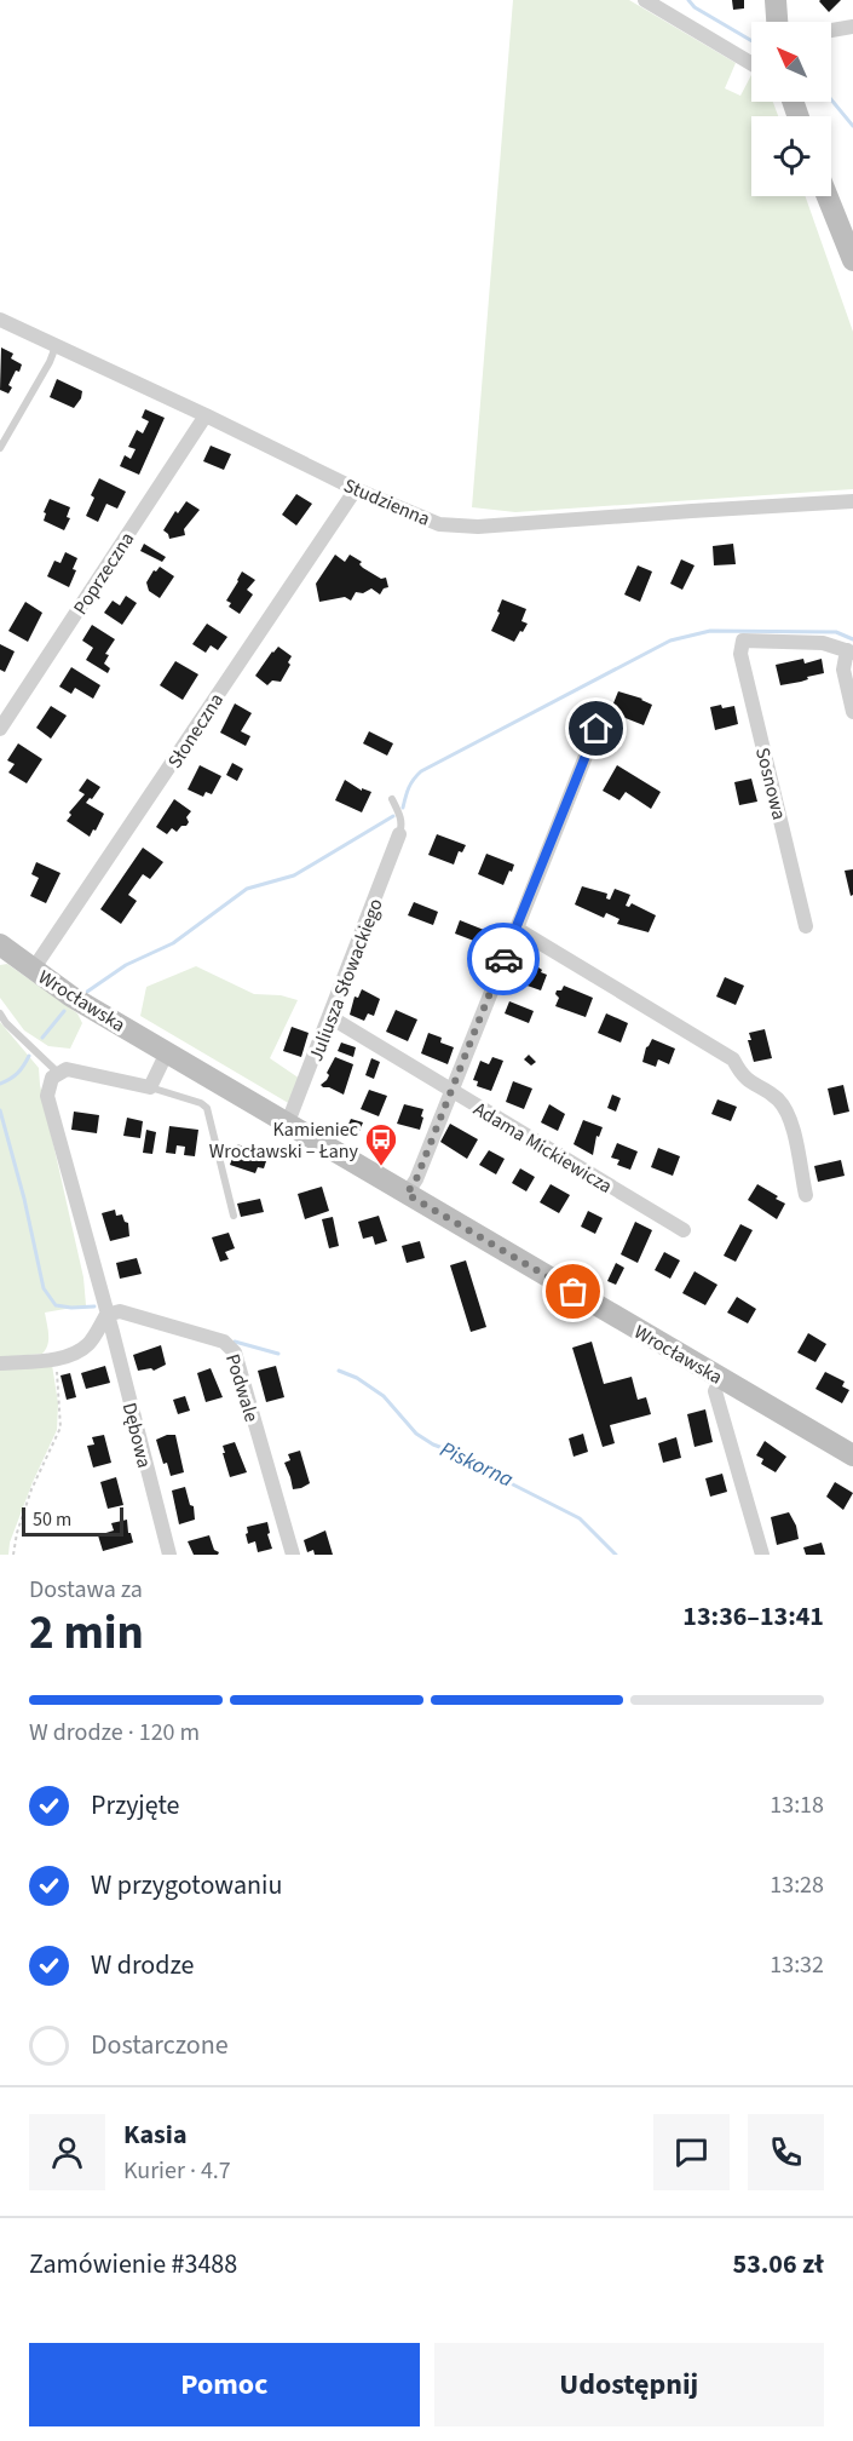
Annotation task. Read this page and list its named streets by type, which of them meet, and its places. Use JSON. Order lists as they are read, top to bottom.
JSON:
{
  "streets": {
    "main road": ["Wrocławska"],
    "street": [
      "Studzienna",
      "Poprzeczna",
      "Słoneczna",
      "Sosnowa",
      "Juliusza Słowackiego",
      "Adama Mickiewicza",
      "Podwale",
      "Dębowa"
    ]
  },
  "crossings": [
    ["Studzienna", "Poprzeczna"],
    ["Studzienna", "Słoneczna"],
    ["Słoneczna", "Wrocławska"],
    ["Juliusza Słowackiego", "Wrocławska"],
    ["Juliusza Słowackiego", "Adama Mickiewicza"],
    ["Podwale", "Dębowa"]
  ],
  "water": ["Piskorna"],
  "places": {
    "bus stop": ["Kamieniec Wrocławski – Łany"]
  },
  "scale_bar": "50 m",
  "north": "top left",
  "page": {
    "scale": "50 m",
    "heading": ["2 min", "Dostawa za", "13:36–13:41"],
    "panel": [
      "Kasia",
      "Kurier · 4.7",
      "Zamówienie #3488",
      "53.06 zł"
    ],
    "bar": "W drodze · 120 m",
    "list": [
      ["Przyjęte", "13:18"],
      ["W przygotowaniu", "13:28"],
      ["W drodze", "13:32"],
      "Dostarczone"
    ],
    "buttons": ["Pomoc", "Udostępnij"]
  }
}
